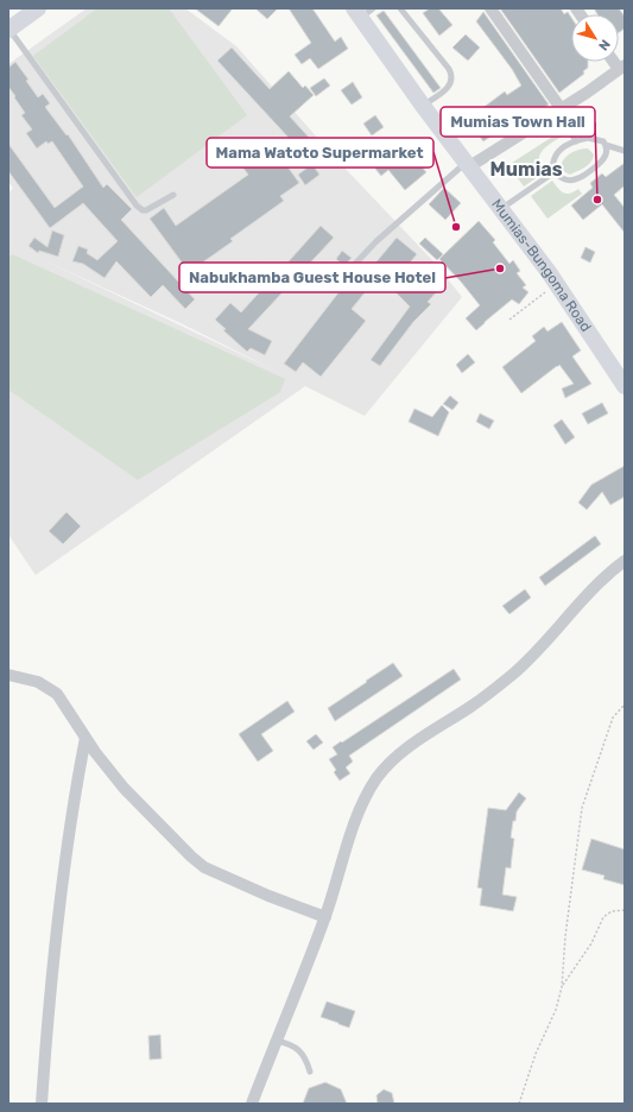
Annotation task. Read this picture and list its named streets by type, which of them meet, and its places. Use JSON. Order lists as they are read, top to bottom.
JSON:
{
  "streets": {
    "street": ["Mumias-Bungoma Road"]
  },
  "districts": ["Mumias"],
  "places": ["Mumias Town Hall", "Mama Watoto Supermarket", "Nabukhamba Guest House Hotel"],
  "north": "bottom right"
}
